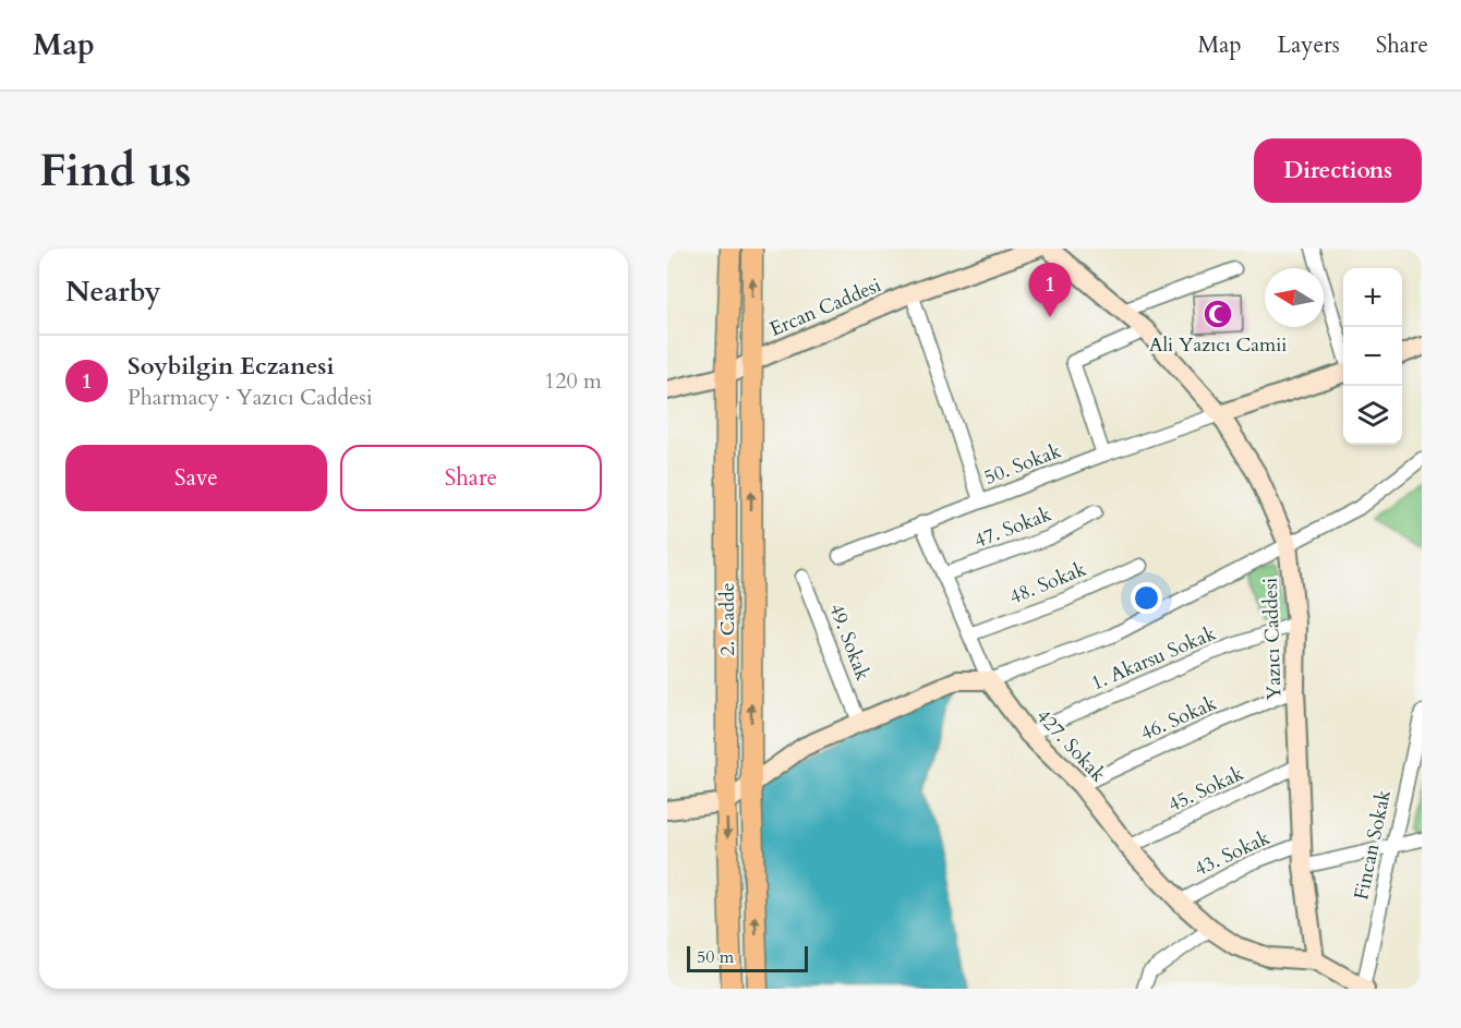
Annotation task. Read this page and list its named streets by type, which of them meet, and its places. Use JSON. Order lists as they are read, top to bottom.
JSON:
{
  "streets": {
    "main road": [
      "Ercan Caddesi",
      "2. Cadde",
      "Yazıcı Caddesi",
      "427. Sokak"
    ],
    "street": [
      "50. Sokak",
      "47. Sokak",
      "48. Sokak",
      "49. Sokak",
      "1. Akarsu Sokak",
      "46. Sokak",
      "45. Sokak",
      "Fincan Sokak",
      "43. Sokak"
    ]
  },
  "crossings": [
    ["Ercan Caddesi", "2. Cadde"],
    ["50. Sokak", "Yazıcı Caddesi"],
    ["Yazıcı Caddesi", "1. Akarsu Sokak"],
    ["Yazıcı Caddesi", "46. Sokak"],
    ["Yazıcı Caddesi", "427. Sokak"],
    ["Yazıcı Caddesi", "45. Sokak"],
    ["Yazıcı Caddesi", "43. Sokak"],
    ["1. Akarsu Sokak", "427. Sokak"],
    ["46. Sokak", "427. Sokak"],
    ["427. Sokak", "45. Sokak"],
    ["427. Sokak", "Fincan Sokak"],
    ["427. Sokak", "43. Sokak"]
  ],
  "places": {
    "mosque": ["Ali Yazıcı Camii"]
  },
  "scale_bar": "50 m",
  "north": "left",
  "page": {
    "header": "Map",
    "nav": ["Map", "Layers", "Share"],
    "buttons": [
      "Directions",
      ["Save", "Share"]
    ],
    "title": "Find us",
    "heading": "Nearby",
    "pins": "1",
    "map_buttons": ["+", "−"],
    "list": [
      {
        "mark": "1",
        "name": "Soybilgin Eczanesi",
        "note": "Pharmacy · Yazıcı Caddesi",
        "value": "120 m"
      }
    ],
    "scale": "50 m"
  }
}
